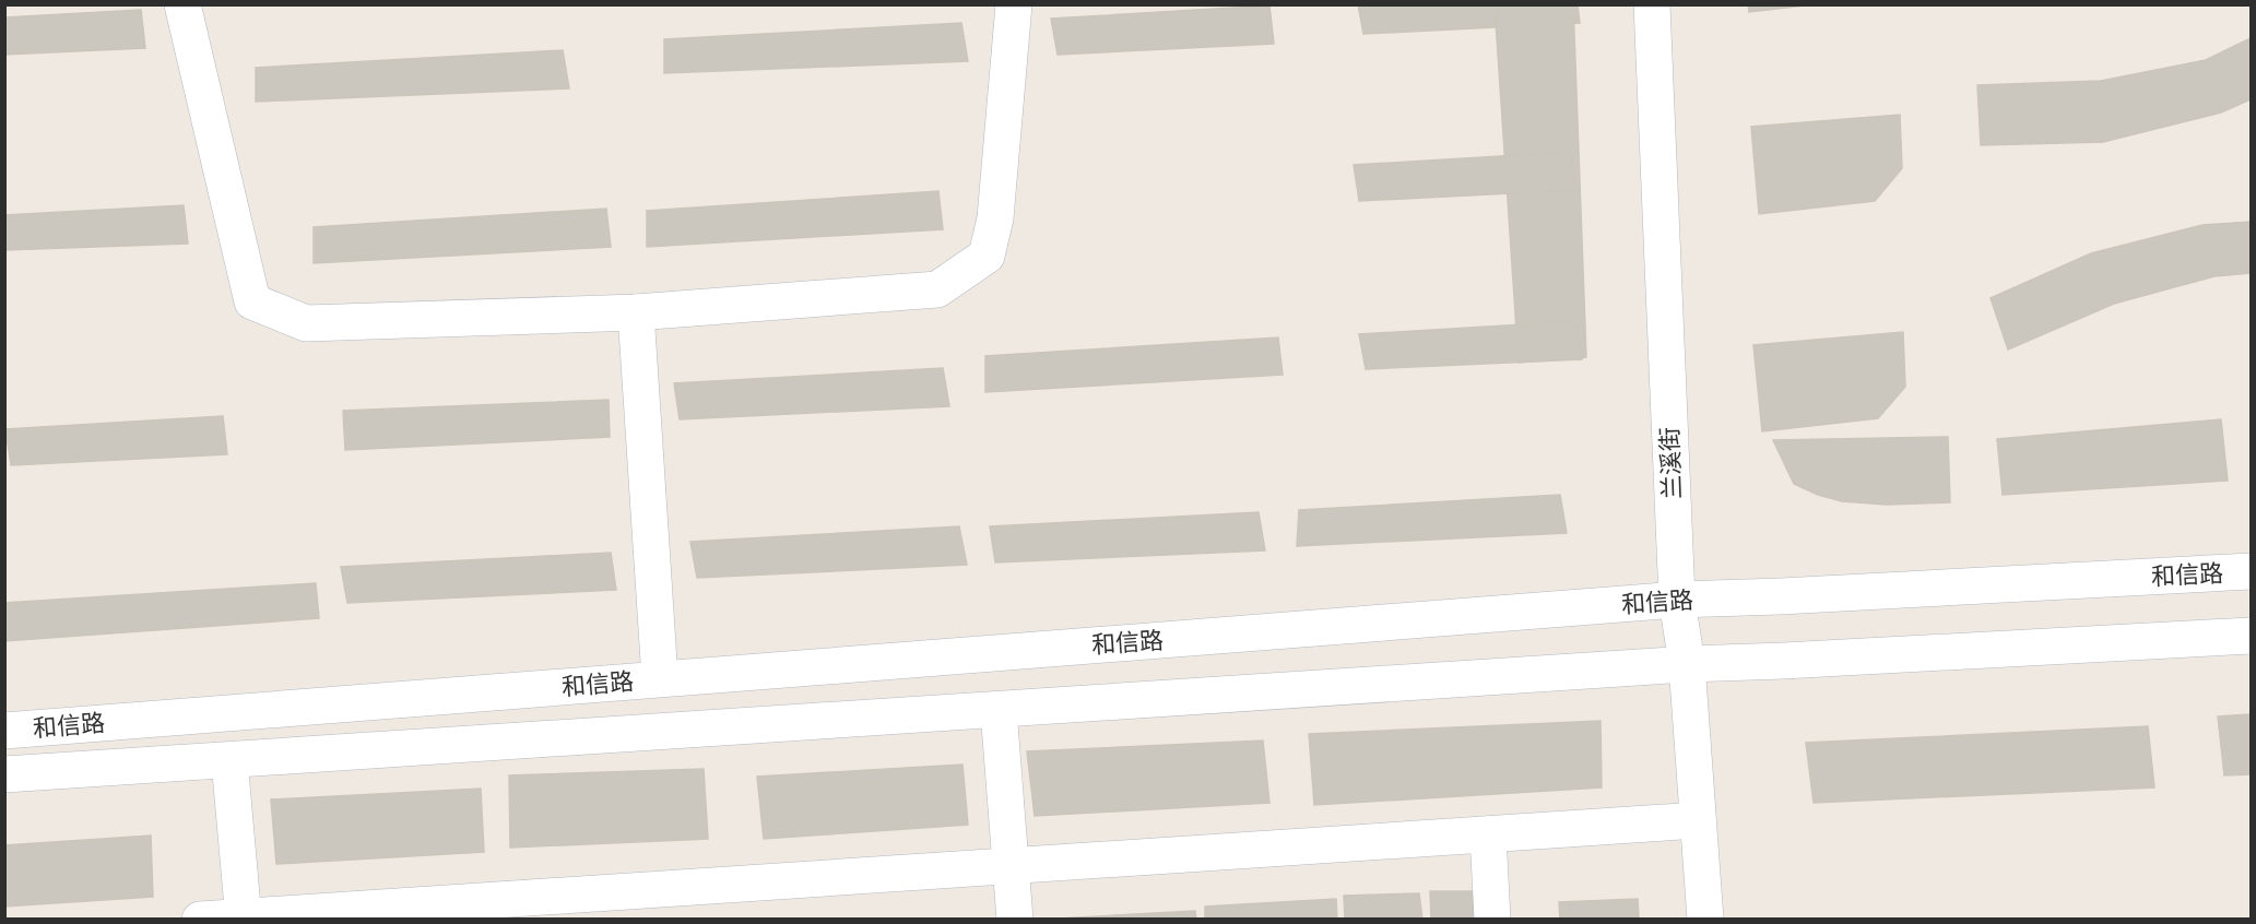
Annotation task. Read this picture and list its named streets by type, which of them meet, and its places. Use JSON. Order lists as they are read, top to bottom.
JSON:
{
  "streets": {
    "street": ["兰溪街", "和信路"]
  },
  "crossings": [
    ["兰溪街", "和信路"]
  ]
}
